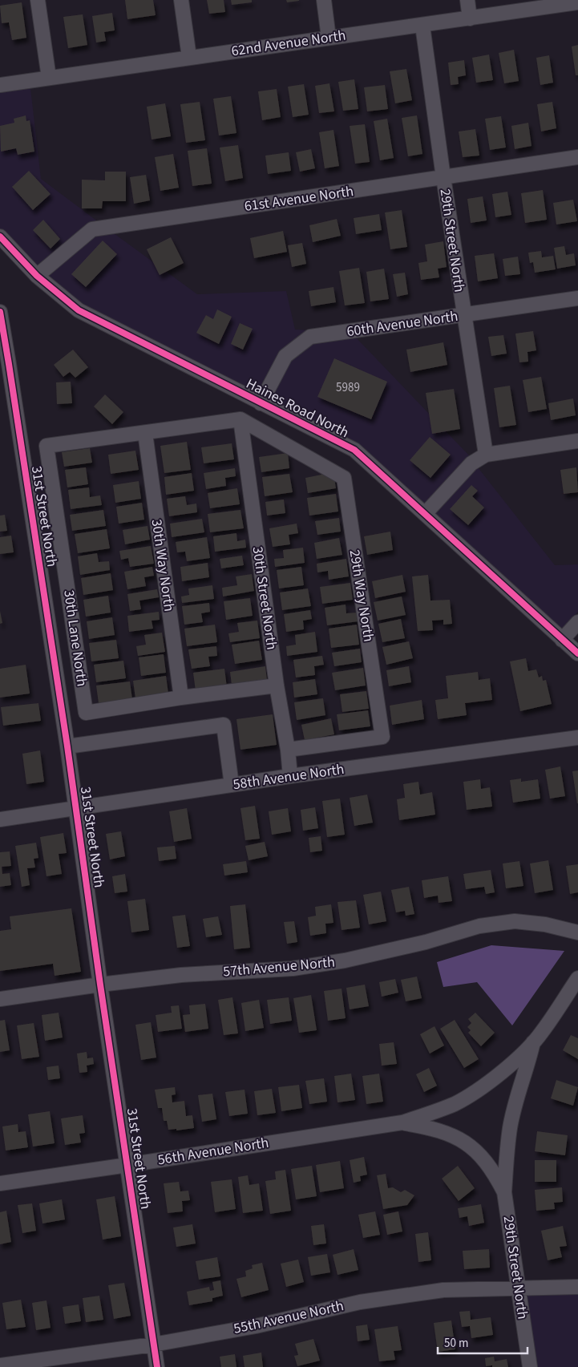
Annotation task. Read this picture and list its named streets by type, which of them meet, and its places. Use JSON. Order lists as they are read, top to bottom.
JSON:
{
  "streets": {
    "street": [
      "62nd Avenue North",
      "61st Avenue North",
      "29th Street North",
      "60th Avenue North",
      "Haines Road North",
      "31st Street North",
      "30th Way North",
      "29th Way North",
      "30th Street North",
      "30th Lane North",
      "58th Avenue North",
      "57th Avenue North",
      "56th Avenue North",
      "55th Avenue North"
    ]
  },
  "crossings": [
    ["62nd Avenue North", "29th Street North"],
    ["61st Avenue North", "29th Street North"],
    ["61st Avenue North", "Haines Road North"],
    ["29th Street North", "60th Avenue North"],
    ["29th Street North", "56th Avenue North"],
    ["29th Street North", "55th Avenue North"],
    ["60th Avenue North", "Haines Road North"],
    ["31st Street North", "58th Avenue North"],
    ["31st Street North", "57th Avenue North"],
    ["31st Street North", "56th Avenue North"],
    ["31st Street North", "55th Avenue North"],
    ["30th Way North", "30th Lane North"],
    ["29th Way North", "30th Street North"],
    ["30th Street North", "58th Avenue North"]
  ],
  "house_numbers": ["5989"],
  "scale_bar": "50 m"
}
